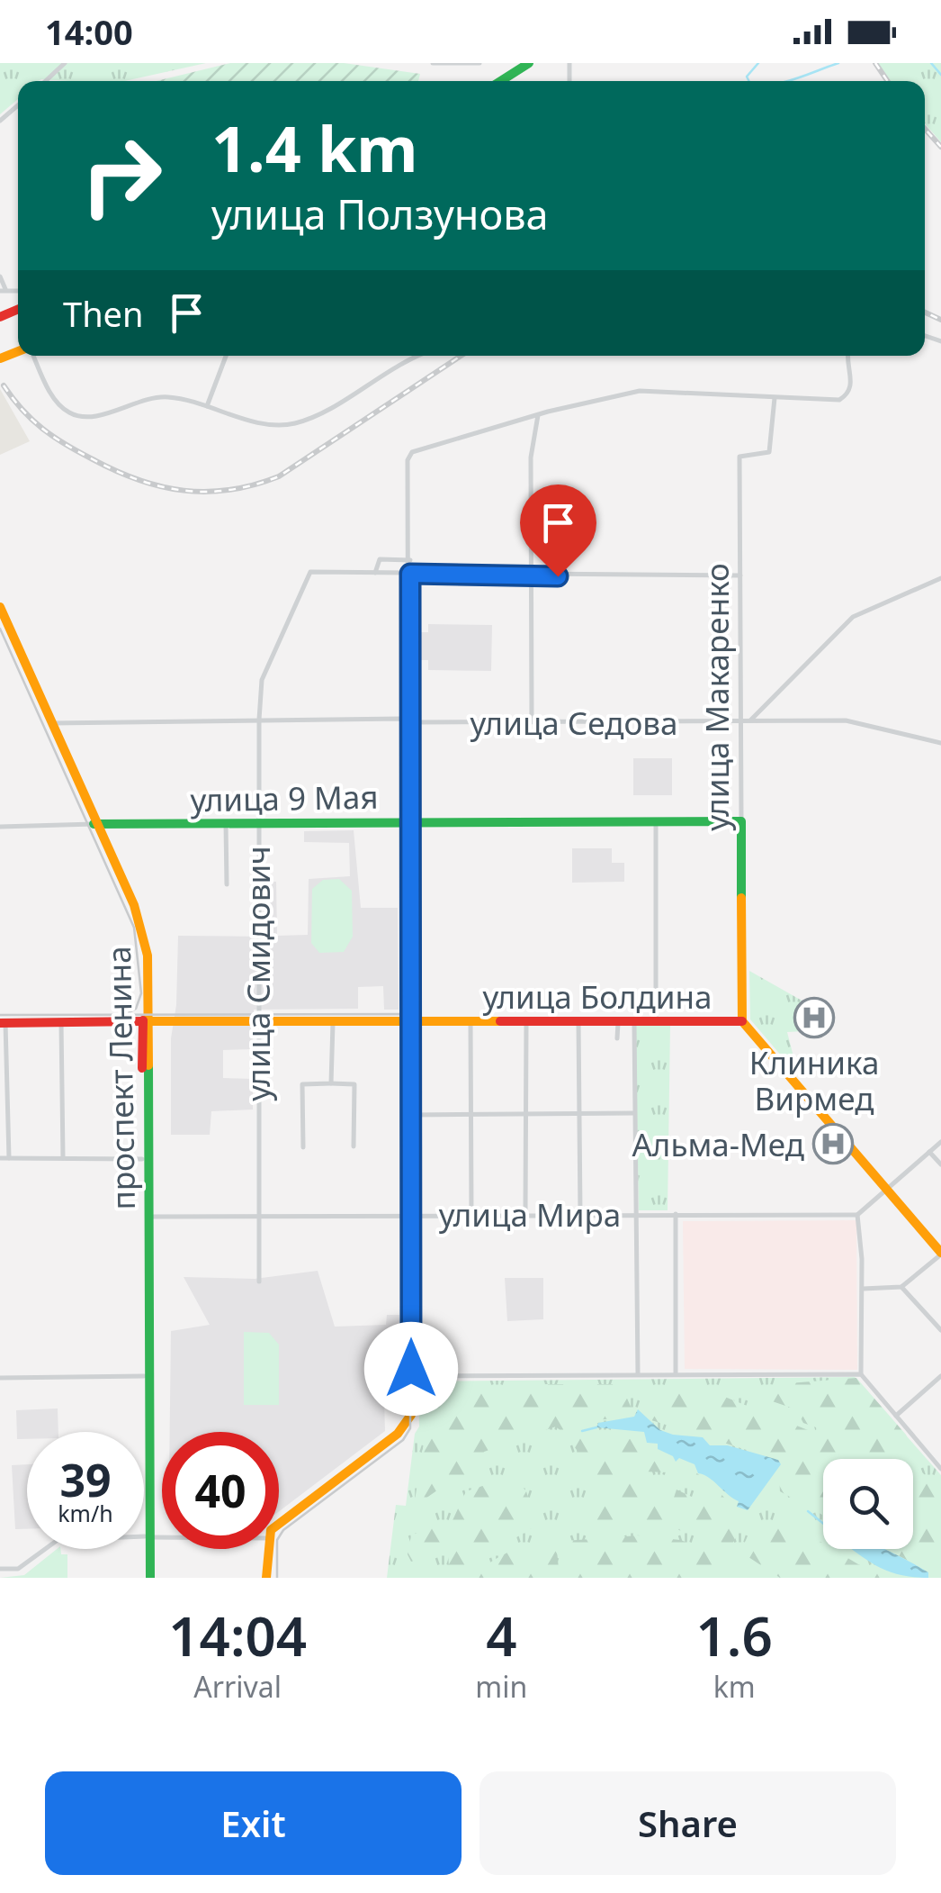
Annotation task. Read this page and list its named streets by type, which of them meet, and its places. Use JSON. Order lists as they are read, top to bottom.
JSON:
{
  "streets": {
    "main road": [
      "улица Макаренко",
      "улица 9 Мая",
      "улица Болдина",
      "проспект Ленина"
    ],
    "street": ["улица Седова", "улица Смидович", "улица Мира"]
  },
  "crossings": [
    ["улица Макаренко", "улица Седова"],
    ["улица Макаренко", "улица 9 Мая"],
    ["улица Макаренко", "улица Болдина"],
    ["улица Седова", "улица Смидович"],
    ["улица Седова", "проспект Ленина"],
    ["улица 9 Мая", "улица Смидович"],
    ["улица 9 Мая", "проспект Ленина"],
    ["улица Смидович", "улица Болдина"],
    ["улица Смидович", "улица Мира"],
    ["улица Болдина", "проспект Ленина"],
    ["проспект Ленина", "улица Мира"]
  ],
  "places": {
    "hospital": ["Клиника Вирмед", "Альма-Мед"]
  },
  "page": {
    "status": "14:00",
    "turn": ["1.4 km", "улица Ползунова"],
    "then": "Then",
    "speed": "39 km/h",
    "limit": "40",
    "eta": [
      "14:04",
      "Arrival",
      "4",
      "min",
      "1.6",
      "km"
    ],
    "buttons": ["Exit", "Share"]
  }
}
